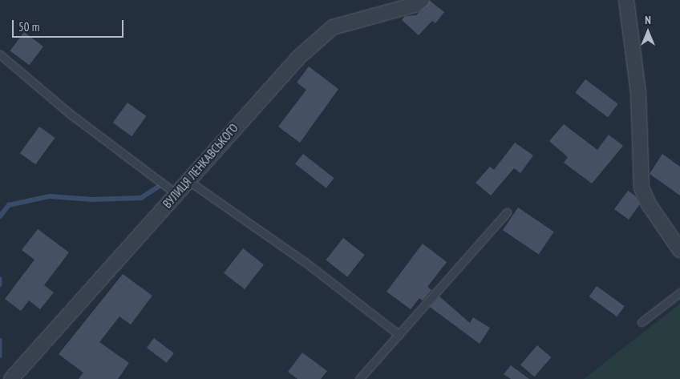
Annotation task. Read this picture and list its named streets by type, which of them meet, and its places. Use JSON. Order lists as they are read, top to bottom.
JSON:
{
  "streets": {
    "street": ["ВУЛИЦЯ ЛЕНКАВСЬКОГО"]
  },
  "scale_bar": "50 m",
  "north": "top"
}
